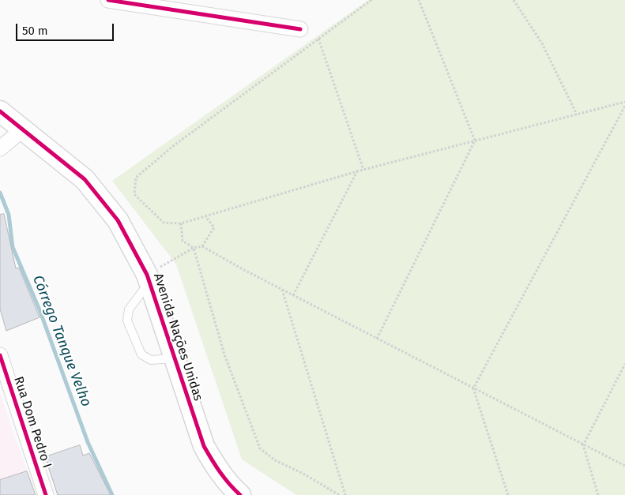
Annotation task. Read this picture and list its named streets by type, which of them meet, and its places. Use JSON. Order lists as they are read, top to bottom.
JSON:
{
  "streets": {
    "street": ["Avenida Nações Unidas", "Rua Dom Pedro I"]
  },
  "water": ["Córrego Tanque Velho"],
  "scale_bar": "50 m"
}
